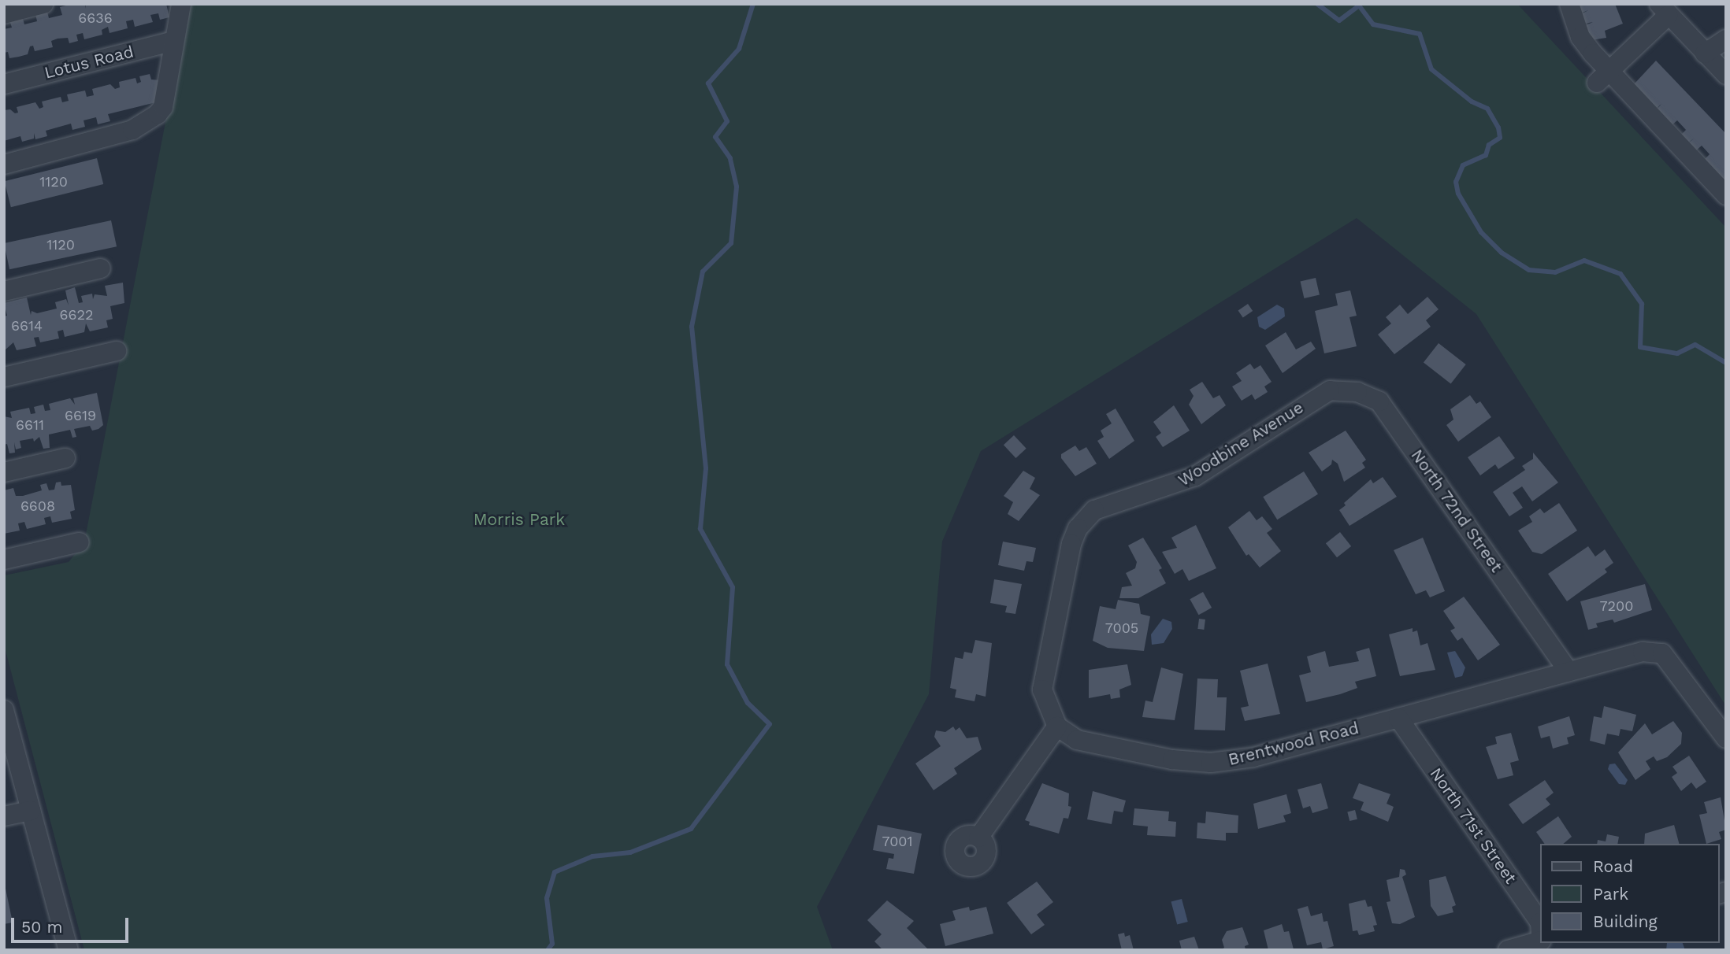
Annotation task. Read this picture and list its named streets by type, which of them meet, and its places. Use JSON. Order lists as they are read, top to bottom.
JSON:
{
  "streets": {
    "street": [
      "Lotus Road",
      "Woodbine Avenue",
      "North 72nd Street",
      "Brentwood Road",
      "North 71st Street"
    ]
  },
  "crossings": [
    ["Woodbine Avenue", "North 72nd Street"],
    ["Woodbine Avenue", "Brentwood Road"],
    ["North 72nd Street", "Brentwood Road"],
    ["Brentwood Road", "North 71st Street"]
  ],
  "parks": ["Morris Park"],
  "house_numbers": [
    "6636",
    "1120",
    "1120",
    "6622",
    "6614",
    "6619",
    "6611",
    "6608",
    "7200",
    "7005",
    "7001"
  ],
  "legend": ["Road", "Park", "Building"],
  "scale_bar": "50 m"
}
